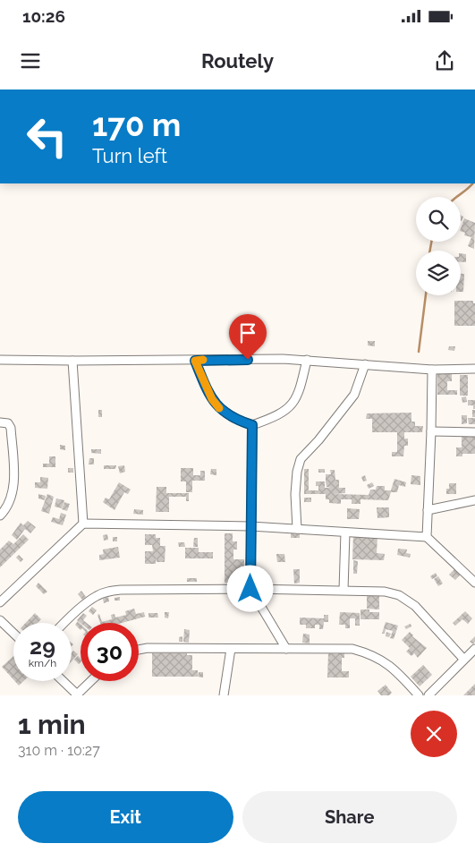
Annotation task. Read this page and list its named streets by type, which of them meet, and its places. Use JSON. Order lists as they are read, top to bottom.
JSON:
{
  "page": {
    "status": "10:26",
    "header": "Routely",
    "turn": ["170 m", "Turn left"],
    "speed": "29 km/h",
    "limit": "30",
    "heading": ["1 min", "310 m · 10:27"],
    "buttons": ["Exit", "Share"]
  }
}
